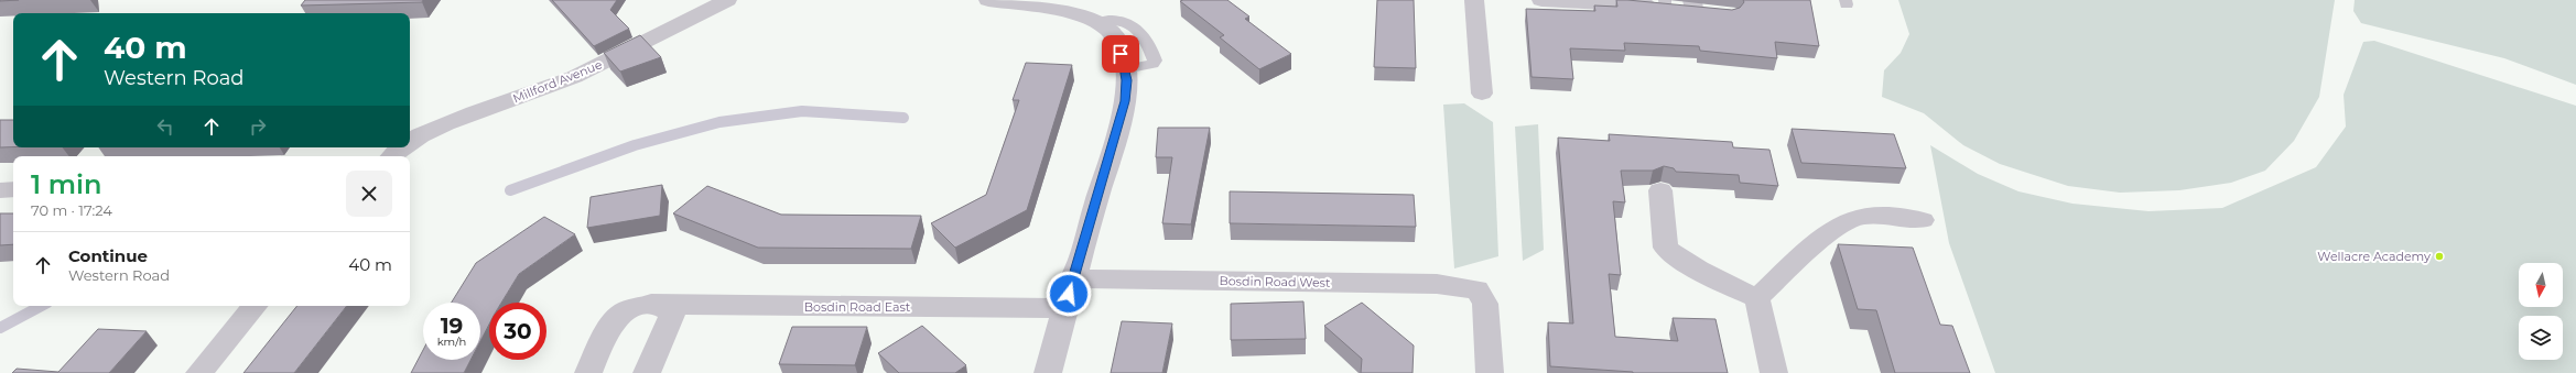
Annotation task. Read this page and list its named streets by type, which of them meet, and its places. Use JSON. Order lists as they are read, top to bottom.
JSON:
{
  "streets": {
    "street": ["Millford Avenue", "Bosdin Road West", "Bosdin Road East"]
  },
  "places": ["Wellacre Academy"],
  "north": "bottom",
  "page": {
    "turn": ["40 m", "Western Road"],
    "heading": ["1 min", "70 m · 17:24"],
    "list": [
      {
        "name": "Continue",
        "note": "Western Road",
        "value": "40 m"
      }
    ],
    "speed": "19 km/h",
    "limit": "30"
  }
}
